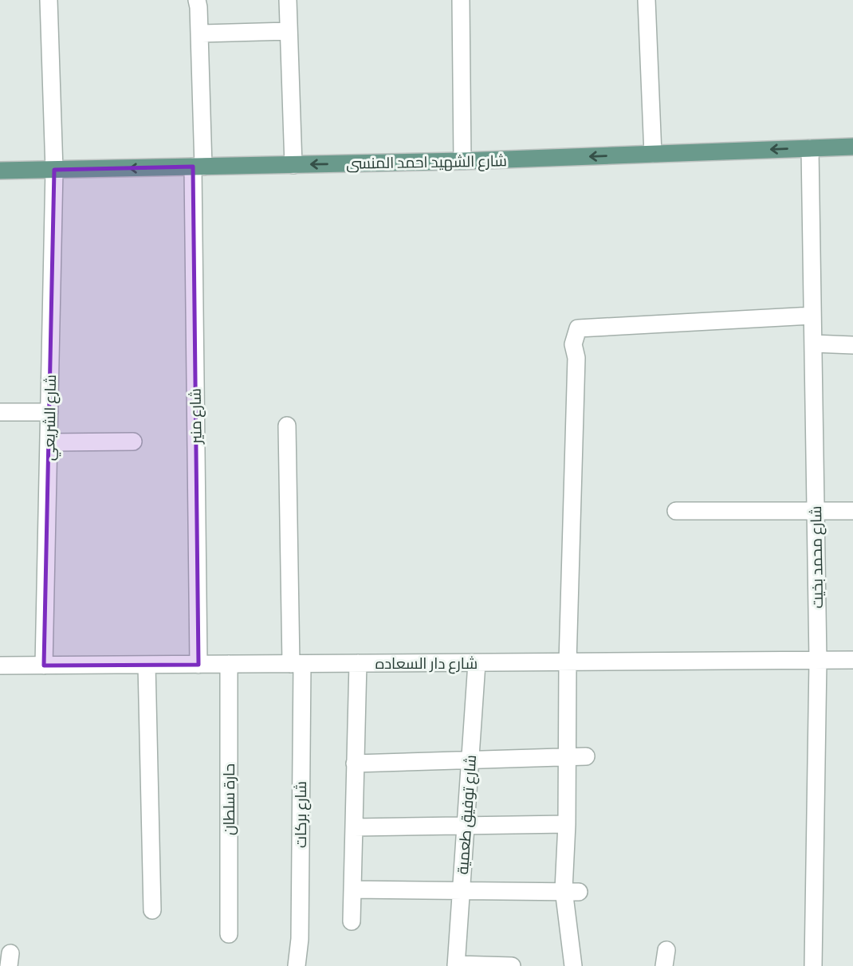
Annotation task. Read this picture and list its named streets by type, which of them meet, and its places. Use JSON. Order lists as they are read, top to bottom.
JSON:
{
  "streets": {
    "main road": ["شارع الشهيد احمد المنسى"],
    "street": [
      "شارع منير",
      "شارع الشريعي",
      "شارع محمد بخيت",
      "شارع دار السعاده",
      "حارة سلطان",
      "شارع بركات",
      "شارع توفيق طعمية"
    ]
  },
  "crossings": [
    ["شارع الشهيد احمد المنسى", "شارع منير"],
    ["شارع الشهيد احمد المنسى", "شارع الشريعي"],
    ["شارع الشهيد احمد المنسى", "شارع محمد بخيت"],
    ["شارع منير", "شارع دار السعاده"],
    ["شارع الشريعي", "شارع دار السعاده"],
    ["شارع محمد بخيت", "شارع دار السعاده"],
    ["شارع دار السعاده", "حارة سلطان"],
    ["شارع دار السعاده", "شارع بركات"],
    ["شارع دار السعاده", "شارع توفيق طعمية"]
  ],
  "one_way": ["شارع الشهيد احمد المنسى"]
}
